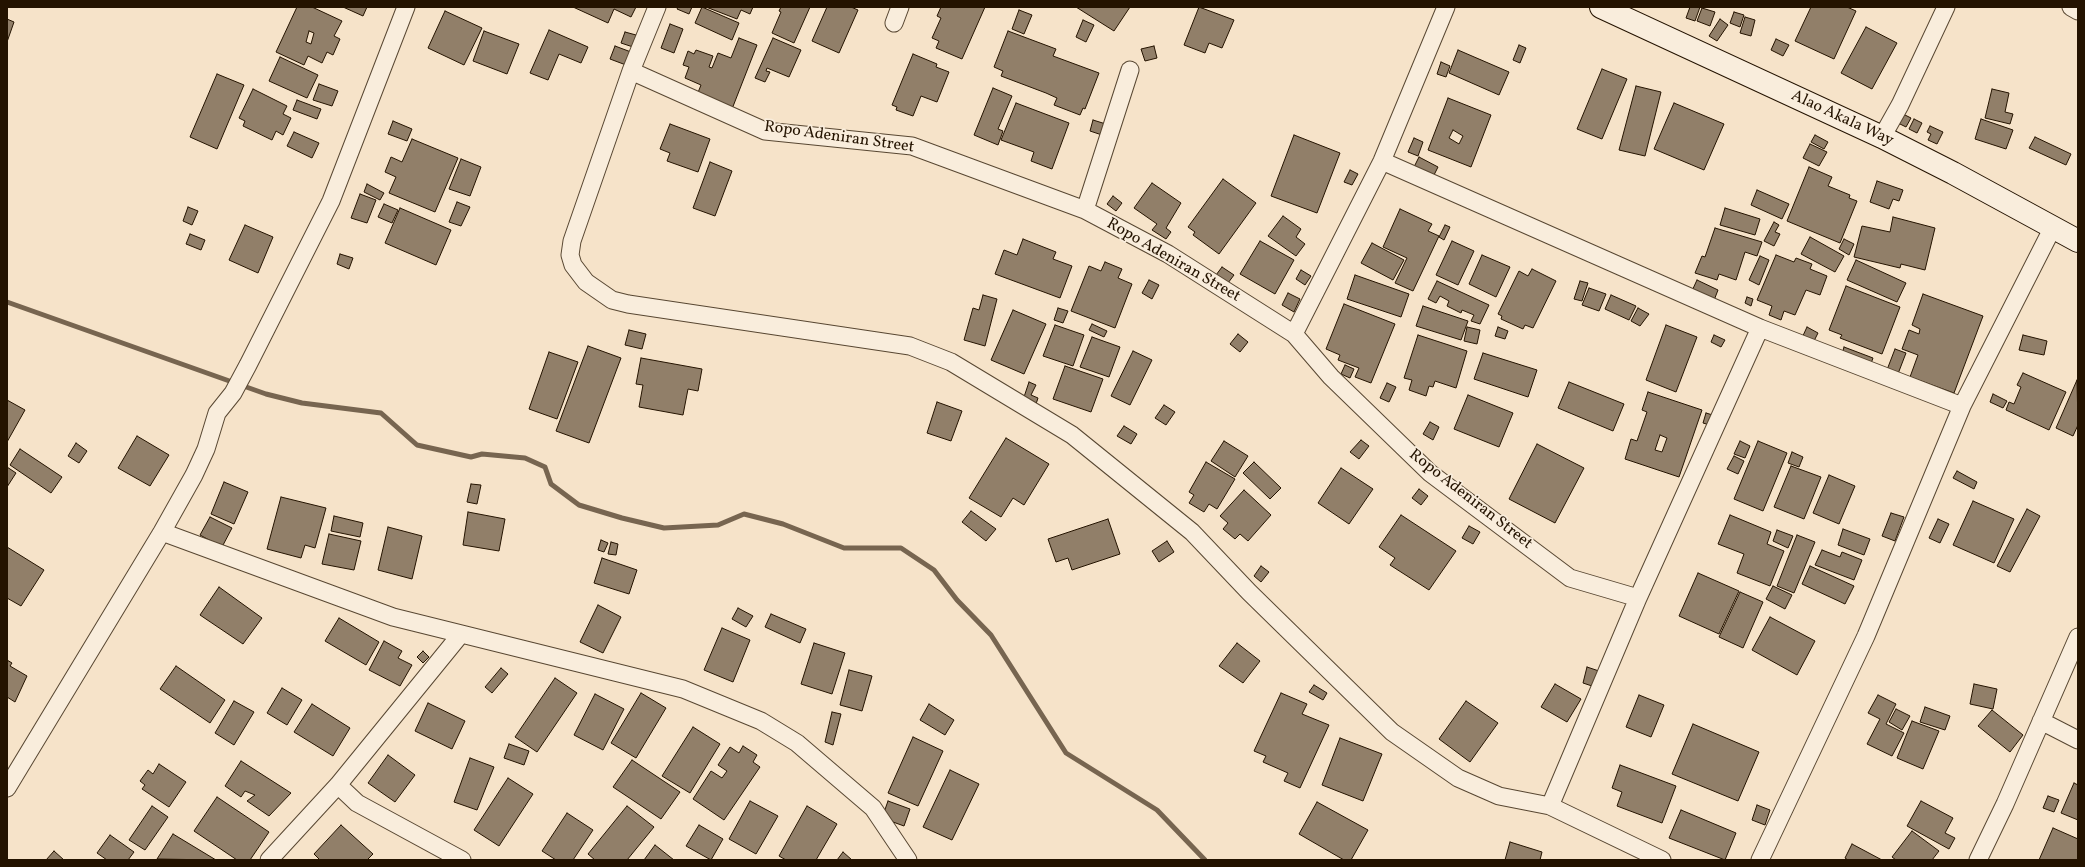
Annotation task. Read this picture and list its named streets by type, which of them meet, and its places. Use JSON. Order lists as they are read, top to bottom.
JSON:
{
  "streets": {
    "street": ["Alao Akala Way", "Ropo Adeniran Street"]
  }
}
